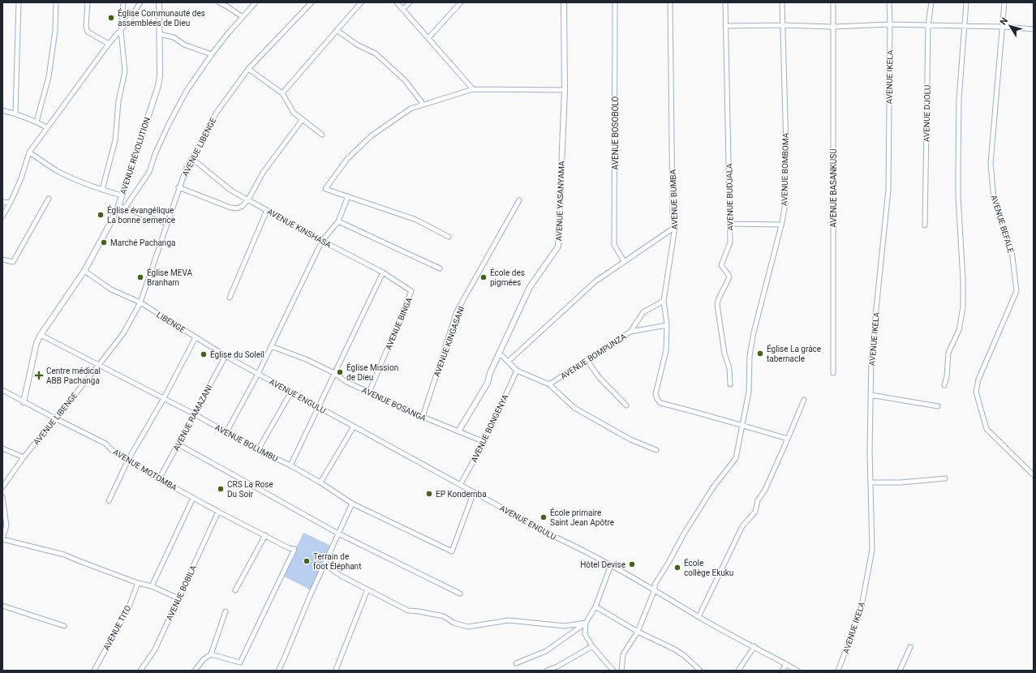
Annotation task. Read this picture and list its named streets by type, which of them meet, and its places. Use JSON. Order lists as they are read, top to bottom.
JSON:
{
  "streets": {
    "street": [
      "AVENUE IKELA",
      "AVENUE DJOLU",
      "AVENUE BOSOBOLO",
      "AVENUE LIBENGE",
      "AVENUE RÉVOLUTION",
      "AVENUE BOMBOMA",
      "AVENUE BASANKUSU",
      "AVENUE BUDJALA",
      "AVENUE BUMBA",
      "AVENUE YASANYAMA",
      "AVENUE BEFALE",
      "AVENUE KINSHASA",
      "LIBENGE",
      "AVENUE BINGA",
      "AVENUE KINGASANI",
      "AVENUE BOMPUNZA",
      "AVENUE ENGULU",
      "AVENUE BOSANGA",
      "AVENUE RAMAZANI",
      "AVENUE BONGENYA",
      "AVENUE BOLUMBU",
      "AVENUE MOTOMBA",
      "AVENUE BOBILA",
      "AVENUE TITO"
    ]
  },
  "crossings": [
    ["AVENUE LIBENGE", "AVENUE KINSHASA"],
    ["AVENUE LIBENGE", "LIBENGE"],
    ["AVENUE LIBENGE", "AVENUE BOLUMBU"],
    ["AVENUE LIBENGE", "AVENUE MOTOMBA"],
    ["AVENUE RÉVOLUTION", "LIBENGE"],
    ["AVENUE RÉVOLUTION", "AVENUE BOLUMBU"],
    ["AVENUE RÉVOLUTION", "AVENUE MOTOMBA"],
    ["AVENUE BOMBOMA", "AVENUE BUMBA"],
    ["AVENUE BOMBOMA", "AVENUE ENGULU"],
    ["AVENUE BUMBA", "AVENUE BOMPUNZA"],
    ["AVENUE YASANYAMA", "AVENUE BOSANGA"],
    ["AVENUE KINSHASA", "AVENUE BINGA"],
    ["LIBENGE", "AVENUE ENGULU"],
    ["LIBENGE", "AVENUE RAMAZANI"],
    ["AVENUE BINGA", "AVENUE BOSANGA"],
    ["AVENUE KINGASANI", "AVENUE BOSANGA"],
    ["AVENUE ENGULU", "AVENUE BONGENYA"],
    ["AVENUE ENGULU", "AVENUE BOLUMBU"],
    ["AVENUE BOSANGA", "AVENUE BONGENYA"],
    ["AVENUE RAMAZANI", "AVENUE BOLUMBU"],
    ["AVENUE RAMAZANI", "AVENUE MOTOMBA"],
    ["AVENUE MOTOMBA", "AVENUE BOBILA"]
  ],
  "places": {
    "other": [
      "Église Communauté des assemblées de Dieu",
      "Église évangélique La bonne semence",
      "Marché Pachanga",
      "Église MEVA Branham",
      "École des pigmées",
      "Église La grâce tabernacle",
      "Église du Soleil",
      "Église Mission de Dieu",
      "CRS La Rose Du Soir",
      "EP Kondemba",
      "École primaire Saint Jean Apôtre",
      "Terrain de foot Éléphant",
      "Hôtel Devise",
      "École collège Ekuku"
    ],
    "health": ["Centre médical ABB Pachanga"]
  },
  "north": "top left"
}
